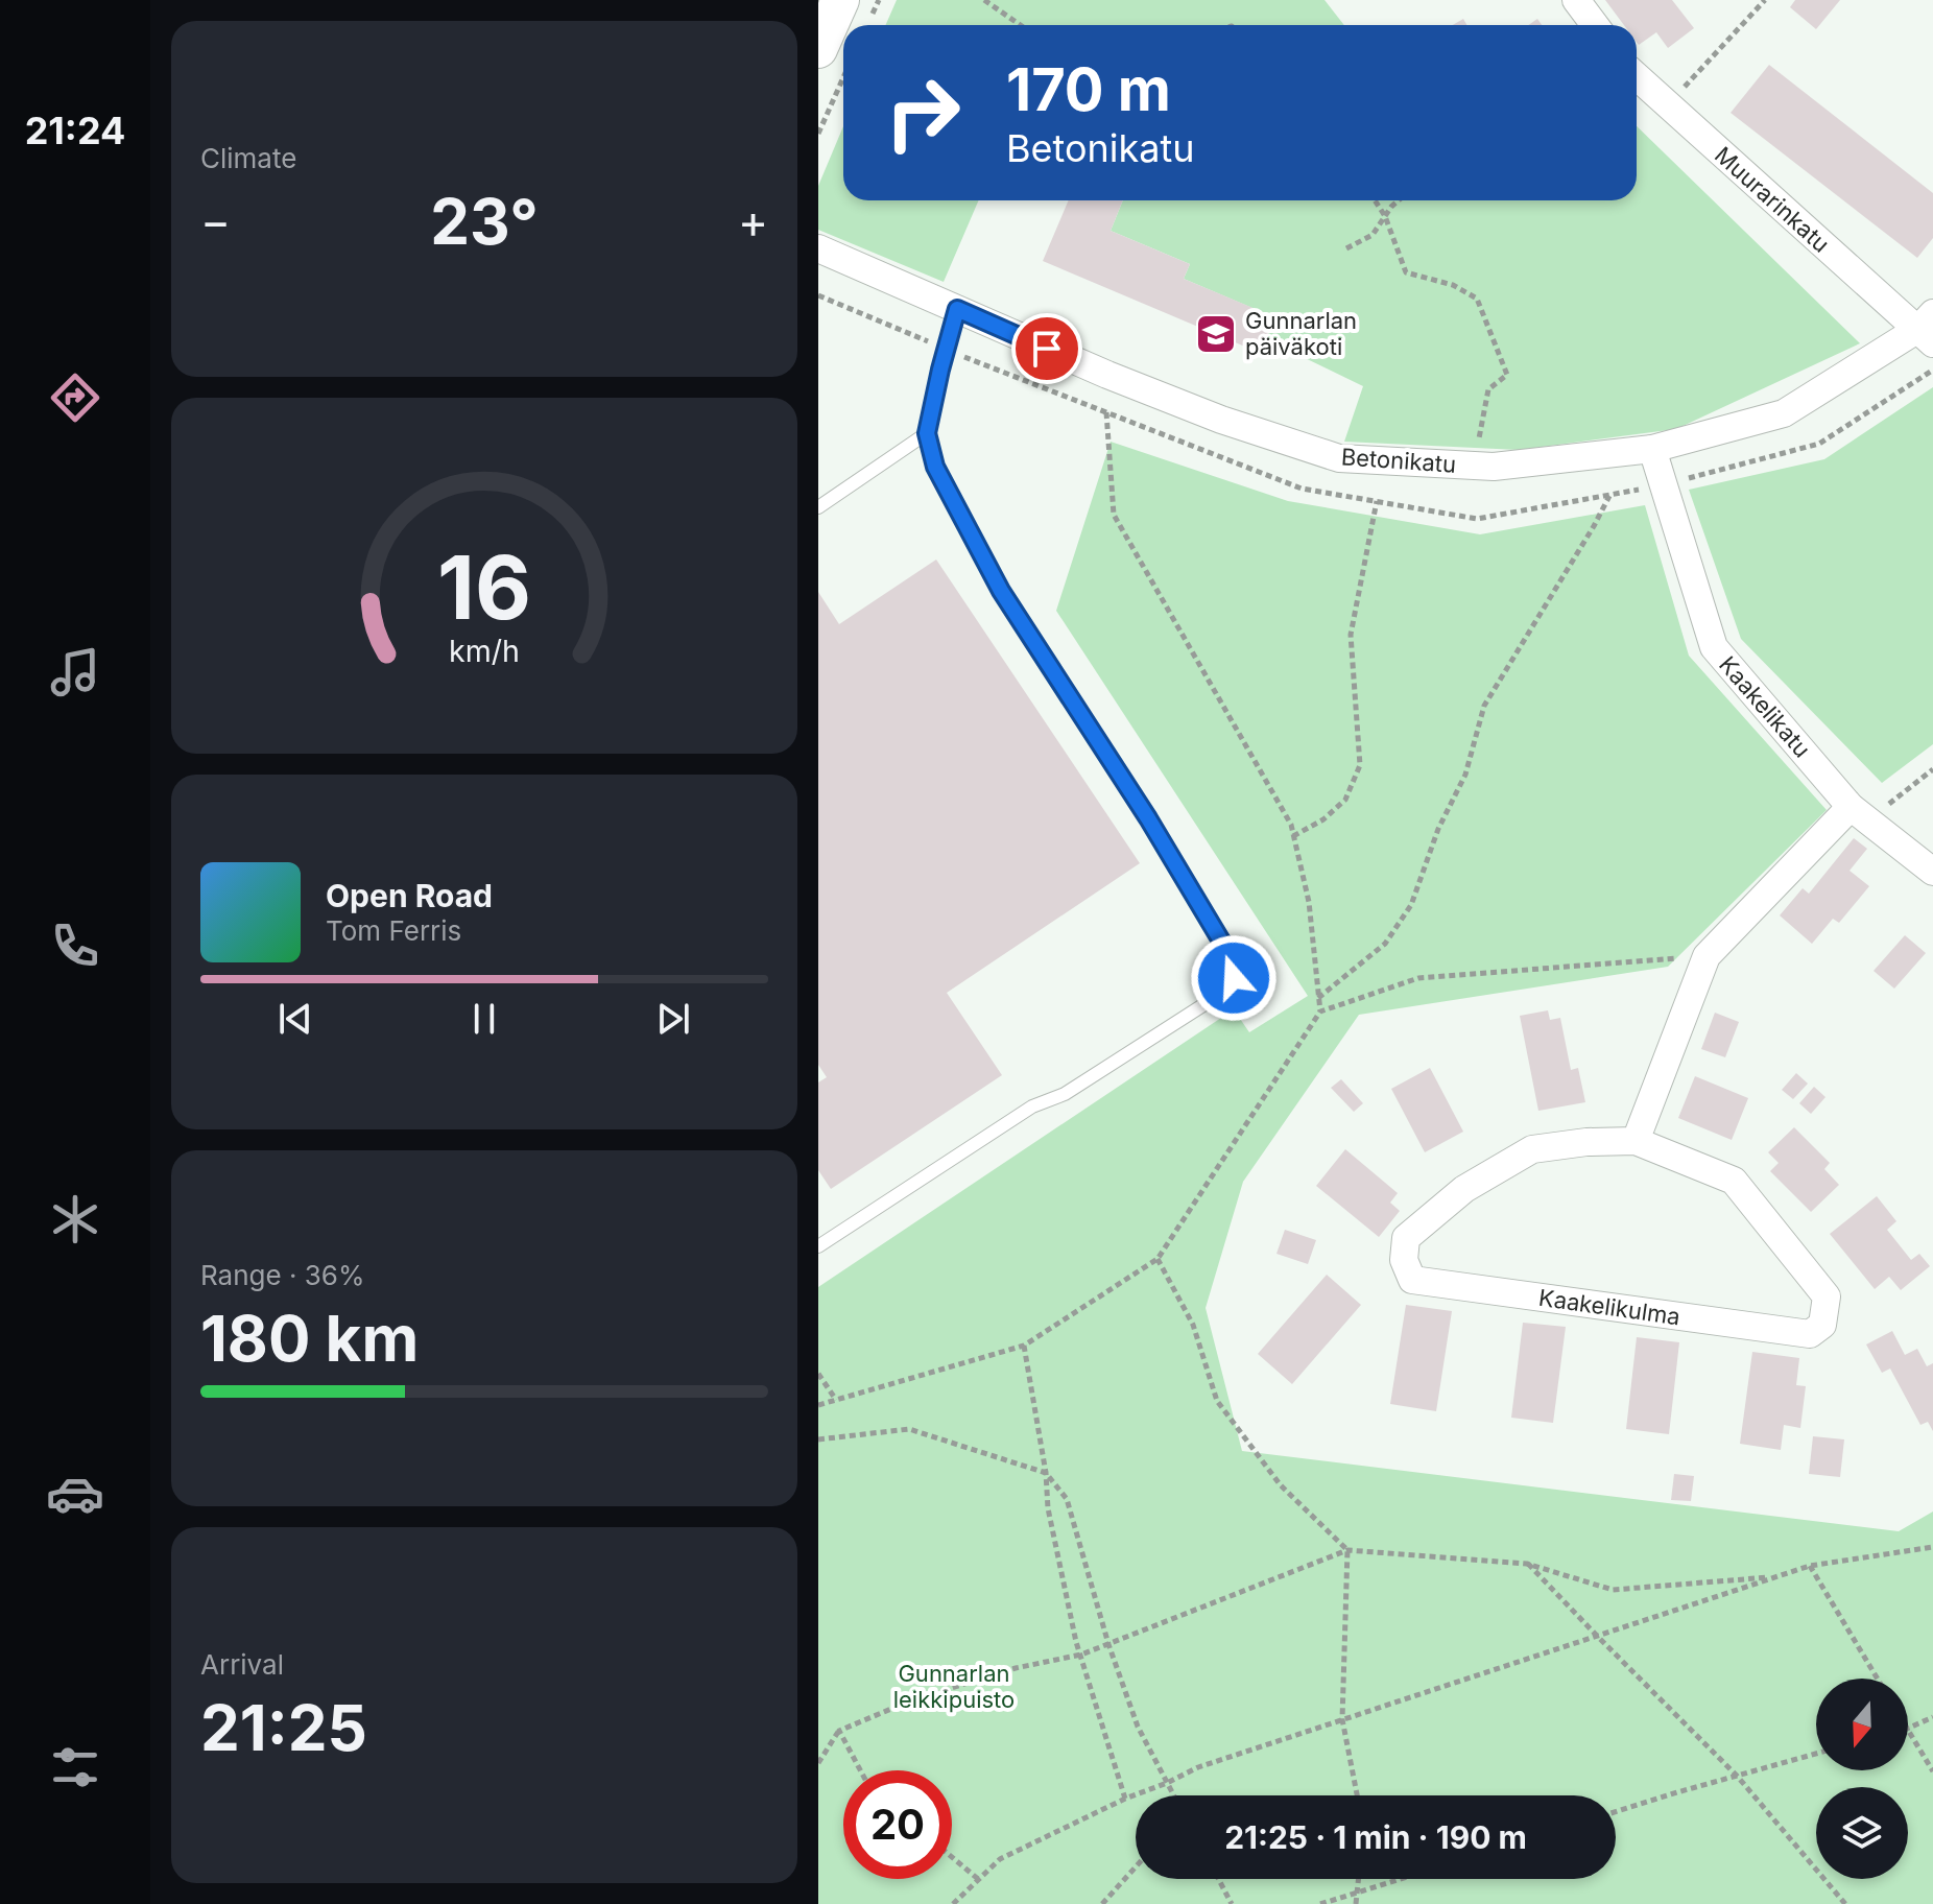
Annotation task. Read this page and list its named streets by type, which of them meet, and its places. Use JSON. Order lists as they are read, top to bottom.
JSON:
{
  "streets": {
    "street": [
      "Muurarinkatu",
      "Betonikatu",
      "Kaakelikatu",
      "Kaakelikulma"
    ]
  },
  "crossings": [
    ["Muurarinkatu", "Betonikatu"],
    ["Betonikatu", "Kaakelikatu"]
  ],
  "parks": ["Gunnarlan leikkipuisto"],
  "places": {
    "school or university": ["Gunnarlan päiväkoti"]
  },
  "north": "bottom",
  "page": {
    "tabs": "21:24",
    "tile": [
      "Climate",
      ["Range · 36%", "180 km"],
      ["Arrival", "21:25"]
    ],
    "turn": ["170 m", "Betonikatu"],
    "heat": ["−", "23°", "+"],
    "song": ["Open Road", "Tom Ferris"],
    "limit": "20",
    "trip": "21:25 · 1 min · 190 m",
    "gauge": ["16", "km/h"]
  }
}
